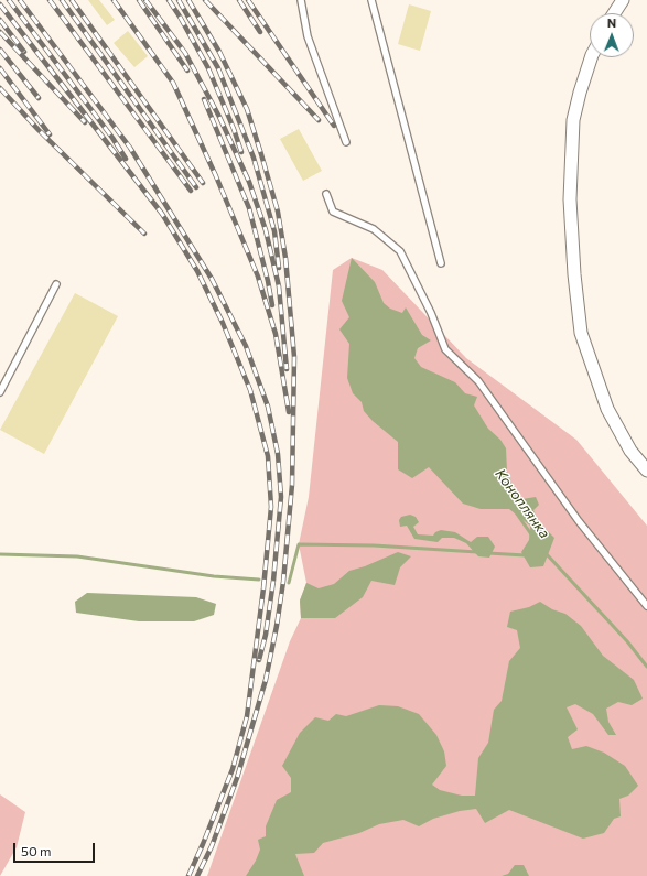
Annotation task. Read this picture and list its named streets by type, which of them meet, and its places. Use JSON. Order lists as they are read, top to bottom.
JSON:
{
  "water": ["Коноплянка"],
  "scale_bar": "50 m",
  "north": "top"
}
